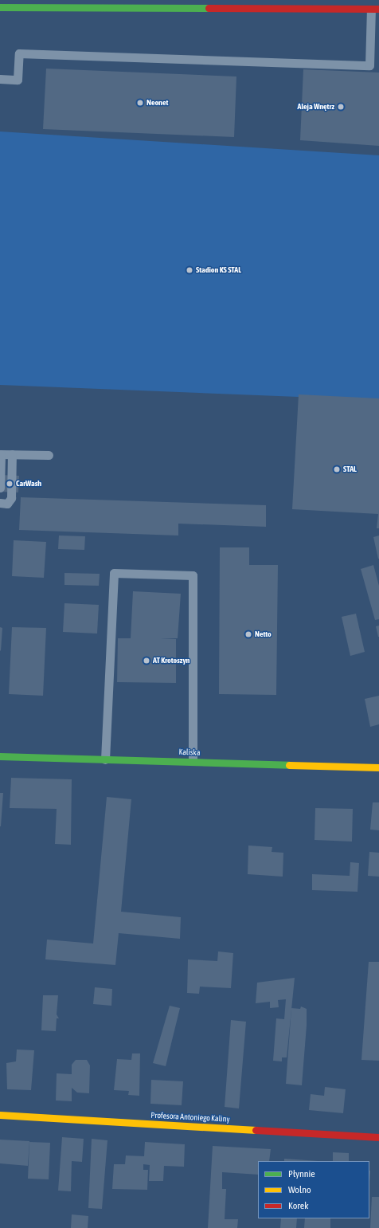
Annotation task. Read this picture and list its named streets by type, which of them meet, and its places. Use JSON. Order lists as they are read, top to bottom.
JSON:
{
  "streets": {
    "street": ["Kaliska", "Profesora Antoniego Kaliny"]
  },
  "places": [
    "Neonet",
    "Aleja Wnętrz",
    "Stadion KS STAL",
    "STAL",
    "CarWash",
    "Netto",
    "AT Krotoszyn"
  ],
  "legend": ["Płynnie", "Wolno", "Korek"]
}
